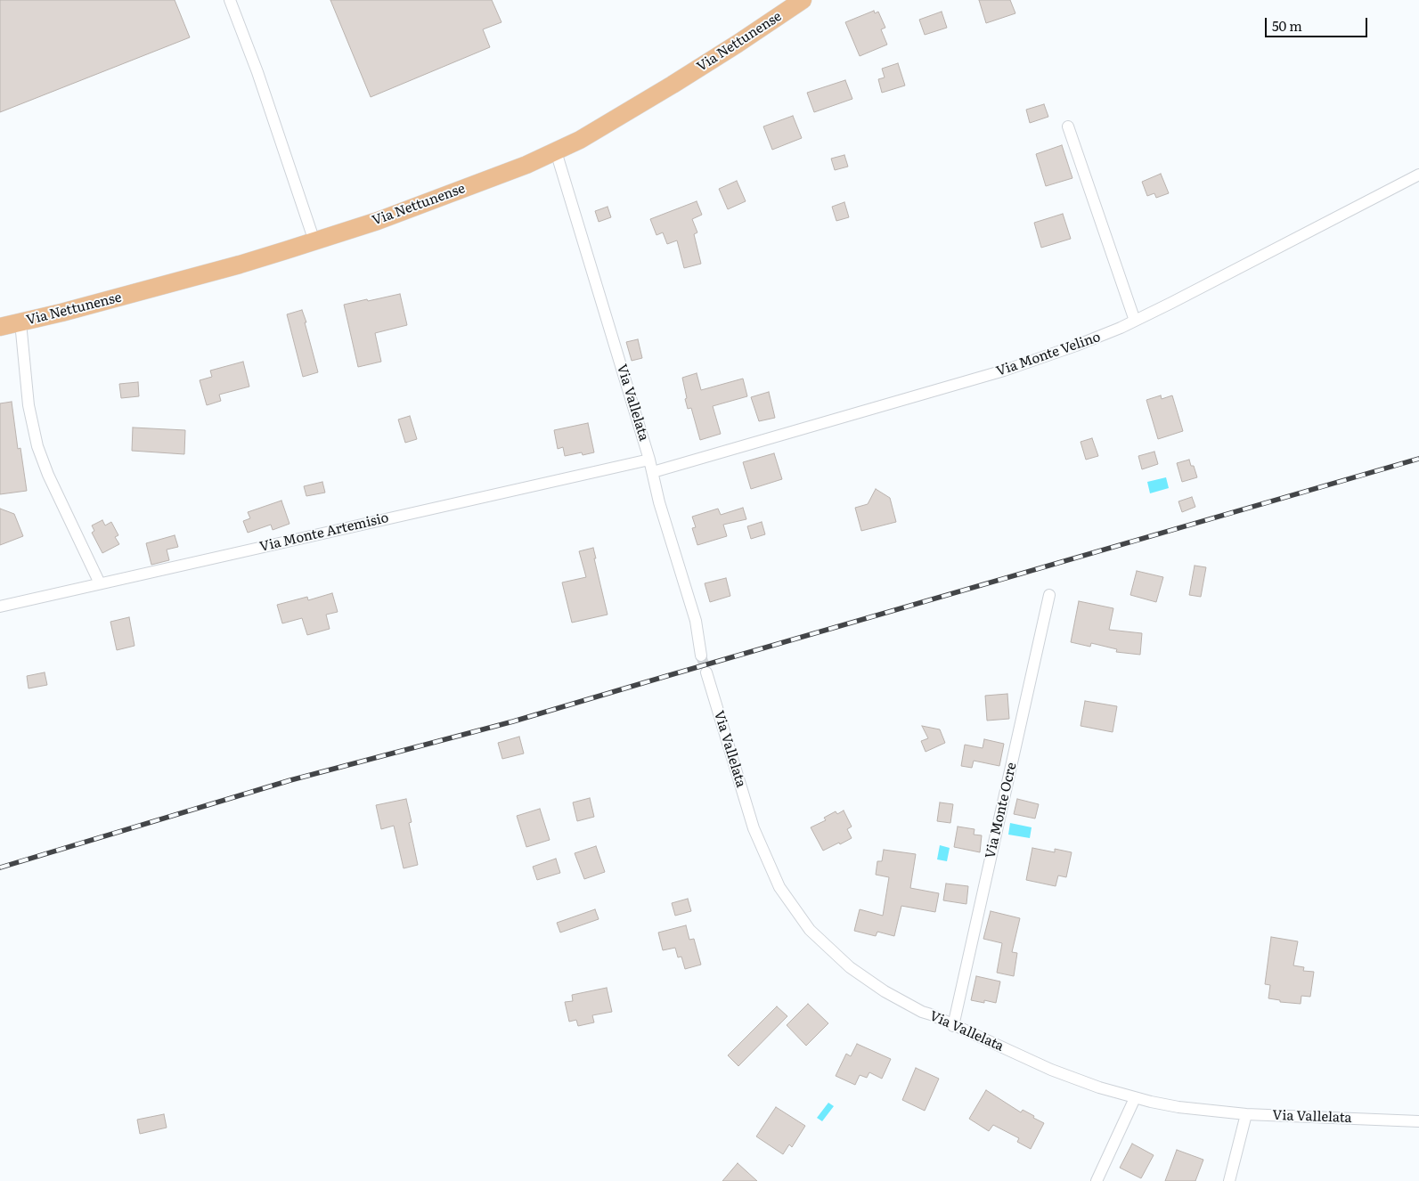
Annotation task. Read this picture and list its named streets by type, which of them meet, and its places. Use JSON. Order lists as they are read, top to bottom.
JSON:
{
  "streets": {
    "main road": ["Via Nettunense"],
    "street": [
      "Via Monte Velino",
      "Via Vallelata",
      "Via Monte Artemisio",
      "Via Monte Ocre"
    ]
  },
  "crossings": [
    ["Via Nettunense", "Via Vallelata"],
    ["Via Monte Velino", "Via Vallelata"],
    ["Via Vallelata", "Via Monte Artemisio"],
    ["Via Vallelata", "Via Monte Ocre"]
  ],
  "scale_bar": "50 m"
}
